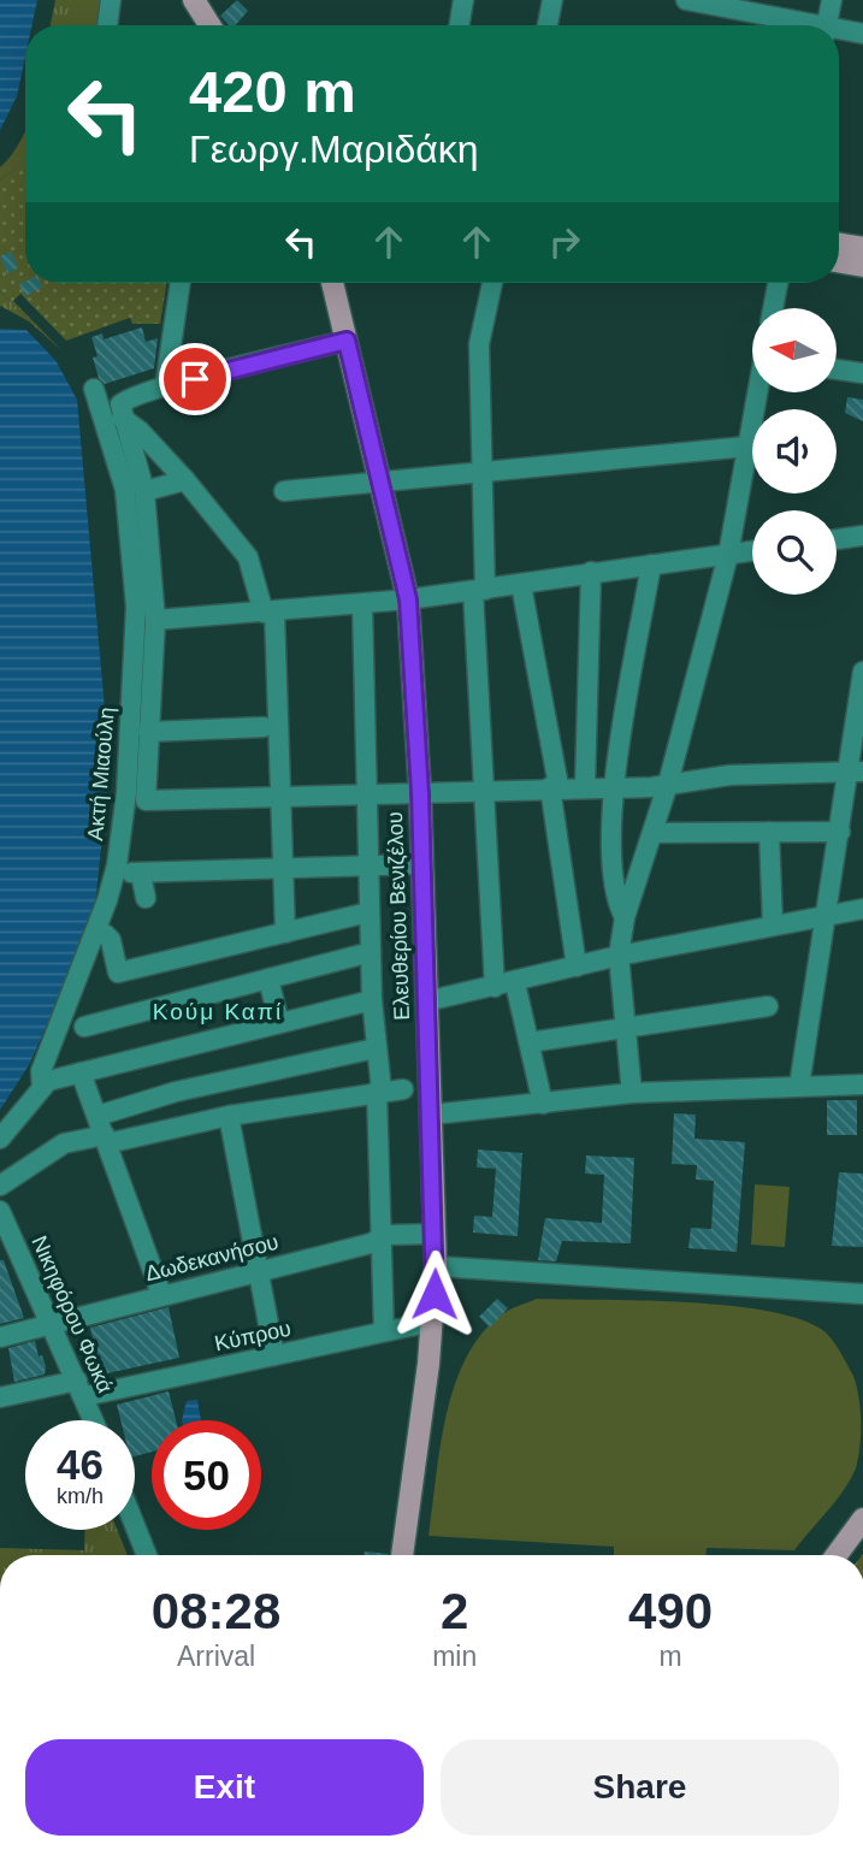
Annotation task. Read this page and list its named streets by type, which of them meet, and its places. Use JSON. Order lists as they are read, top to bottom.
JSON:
{
  "streets": {
    "main road": ["Ελευθερίου Βενιζέλου"],
    "street": [
      "Ακτή Μιαούλη",
      "Δωδεκανήσου",
      "Νικηφόρου Φωκά",
      "Κύπρου"
    ]
  },
  "crossings": [
    ["Ελευθερίου Βενιζέλου", "Δωδεκανήσου"],
    ["Ελευθερίου Βενιζέλου", "Κύπρου"],
    ["Δωδεκανήσου", "Νικηφόρου Φωκά"],
    ["Νικηφόρου Φωκά", "Κύπρου"]
  ],
  "districts": ["Κούμ Καπί"],
  "north": "left",
  "page": {
    "turn": ["420 m", "Γεωργ.Μαριδάκη"],
    "speed": "46 km/h",
    "limit": "50",
    "eta": [
      "08:28",
      "Arrival",
      "2",
      "min",
      "490",
      "m"
    ],
    "buttons": ["Exit", "Share"]
  }
}
